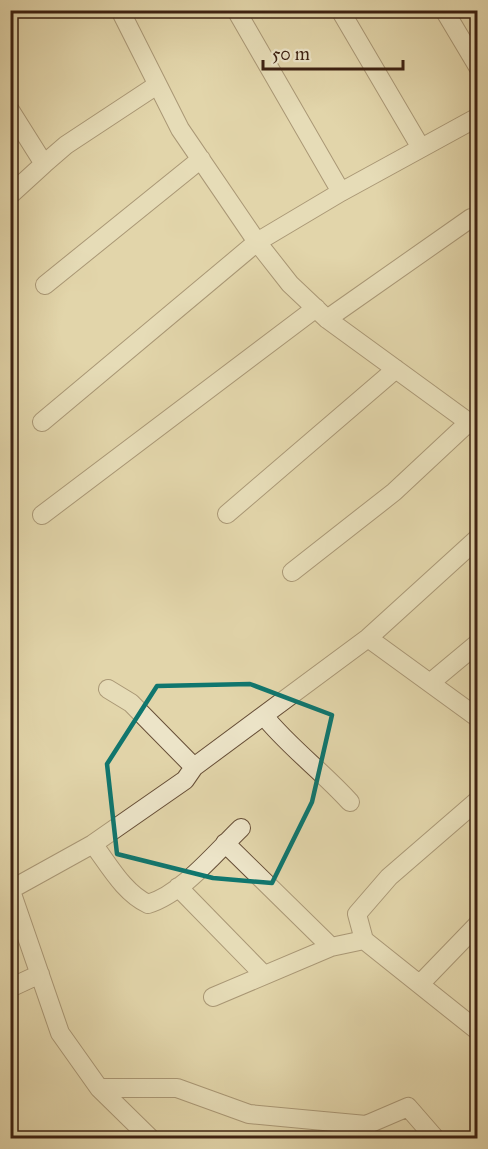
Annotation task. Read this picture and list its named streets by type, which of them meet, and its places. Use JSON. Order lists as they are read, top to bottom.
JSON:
{
  "scale_bar": "50 m"
}
